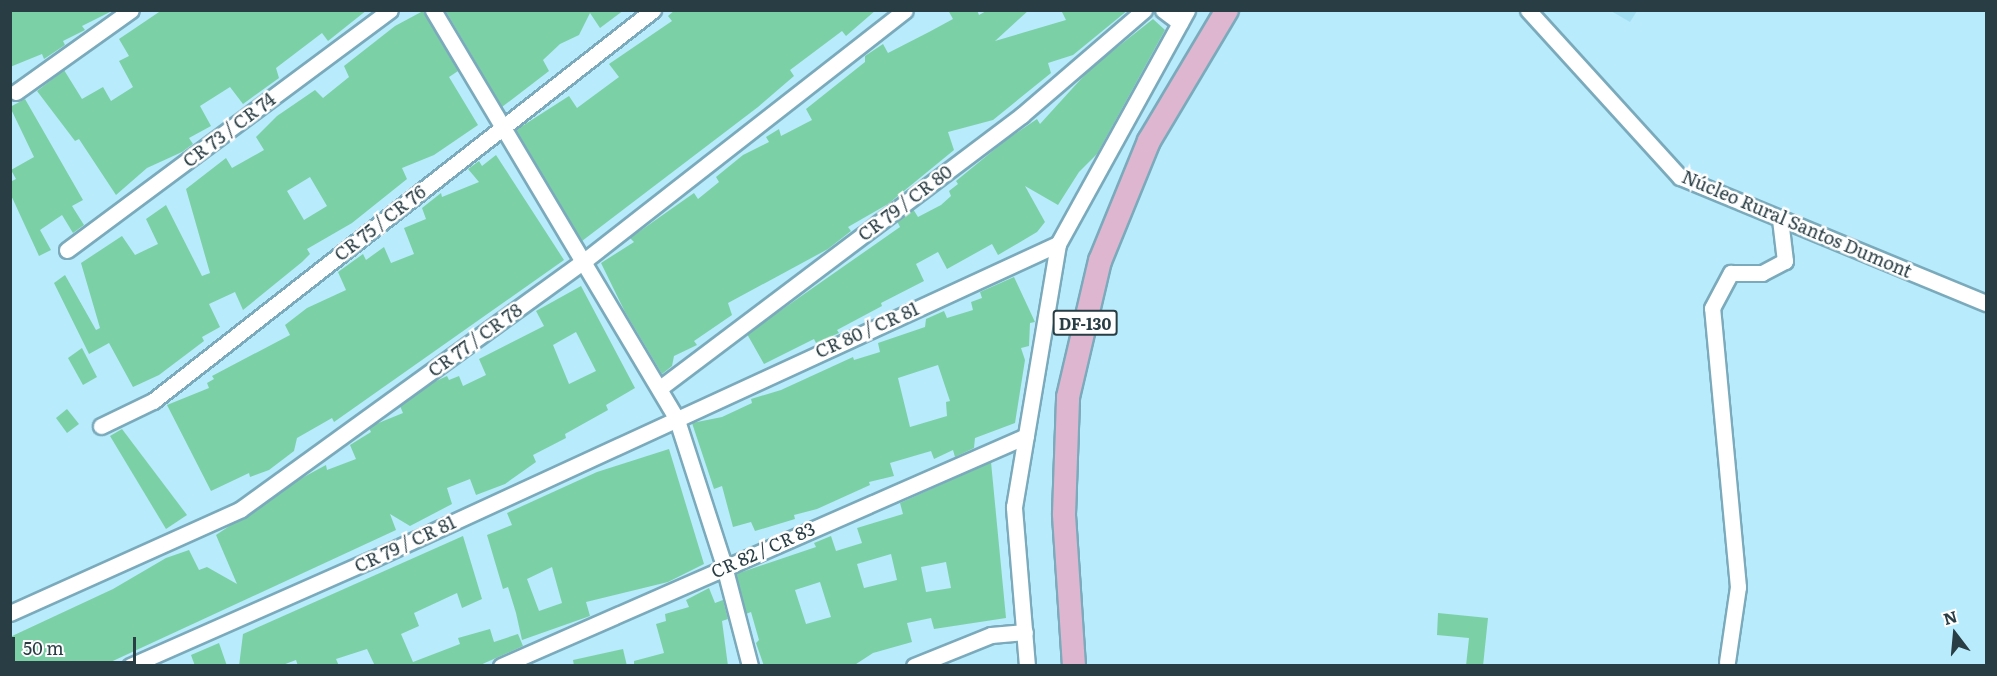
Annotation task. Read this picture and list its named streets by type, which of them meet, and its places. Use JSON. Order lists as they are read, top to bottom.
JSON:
{
  "streets": {
    "main road": ["DF-130"],
    "street": [
      "CR 73 / CR 74",
      "CR 79 / CR 80",
      "CR 75 / CR 76",
      "Núcleo Rural Santos Dumont",
      "CR 80 / CR 81",
      "CR 77 / CR 78",
      "CR 79 / CR 81",
      "CR 82 / CR 83"
    ]
  },
  "crossings": [
    ["CR 80 / CR 81", "CR 79 / CR 81"]
  ],
  "scale_bar": "50 m",
  "north": "top"
}
